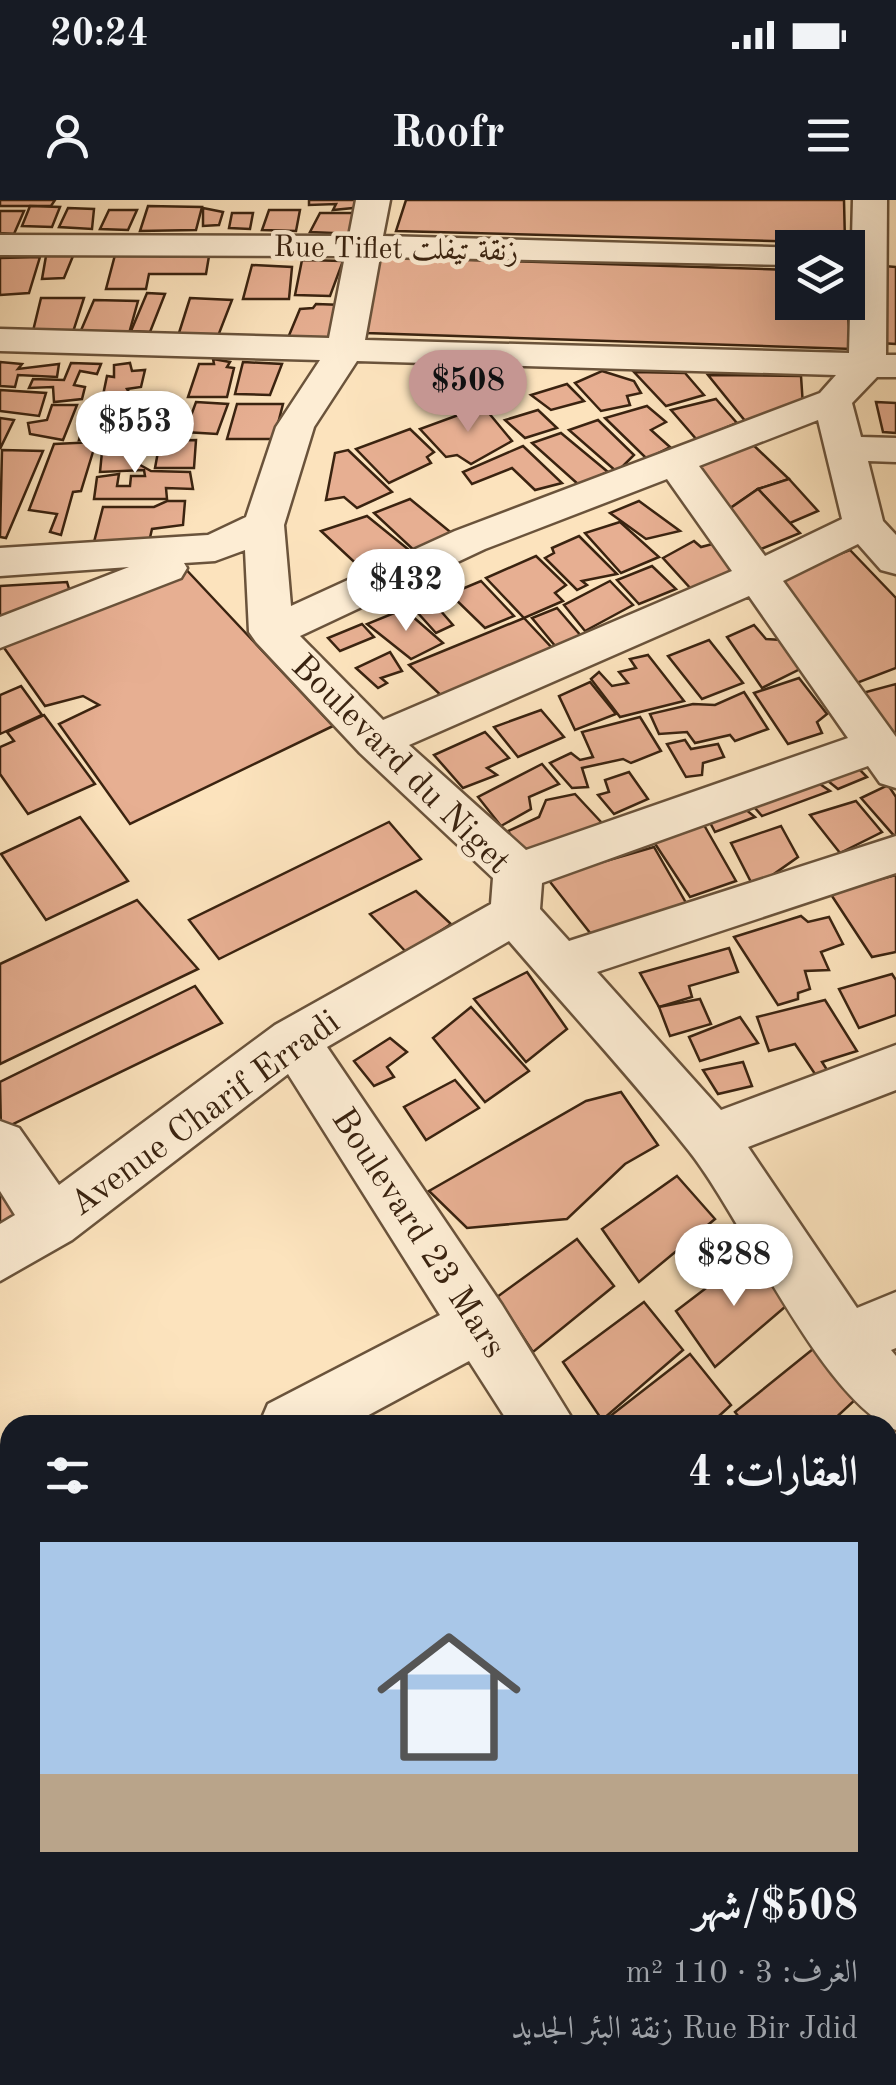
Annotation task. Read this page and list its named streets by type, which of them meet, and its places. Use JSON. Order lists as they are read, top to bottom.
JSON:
{
  "streets": {
    "street": [
      "Rue Tiflet زنقة تيفلت",
      "Boulevard du Niget",
      "Avenue Charif Erradi",
      "Boulevard 23 Mars"
    ]
  },
  "crossings": [
    ["Rue Tiflet زنقة تيفلت", "Boulevard du Niget"],
    ["Boulevard du Niget", "Avenue Charif Erradi"],
    ["Avenue Charif Erradi", "Boulevard 23 Mars"]
  ],
  "page": {
    "status": "20:24",
    "header": "Roofr",
    "price": [
      "$508",
      "$553",
      "$432",
      "$288"
    ],
    "heading": "العقارات: 4",
    "list": [
      {
        "name": "$508/شهر",
        "note": "الغرف: 3 · 110 m² · Rue Bir Jdid زنقة البئر الجديد"
      }
    ]
  }
}
